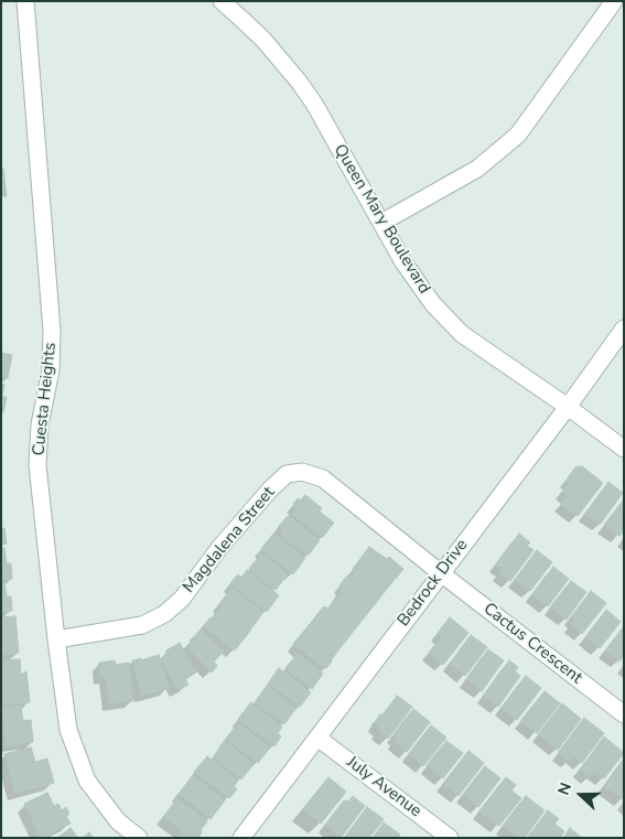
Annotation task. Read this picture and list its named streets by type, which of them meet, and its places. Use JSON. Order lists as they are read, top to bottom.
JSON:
{
  "streets": {
    "street": [
      "Queen Mary Boulevard",
      "Cuesta Heights",
      "Magdalena Street",
      "Bedrock Drive",
      "Cactus Crescent",
      "July Avenue"
    ]
  },
  "crossings": [
    ["Queen Mary Boulevard", "Bedrock Drive"],
    ["Cuesta Heights", "Magdalena Street"],
    ["Magdalena Street", "Bedrock Drive"],
    ["Magdalena Street", "Cactus Crescent"],
    ["Bedrock Drive", "Cactus Crescent"],
    ["Bedrock Drive", "July Avenue"]
  ],
  "north": "left"
}
